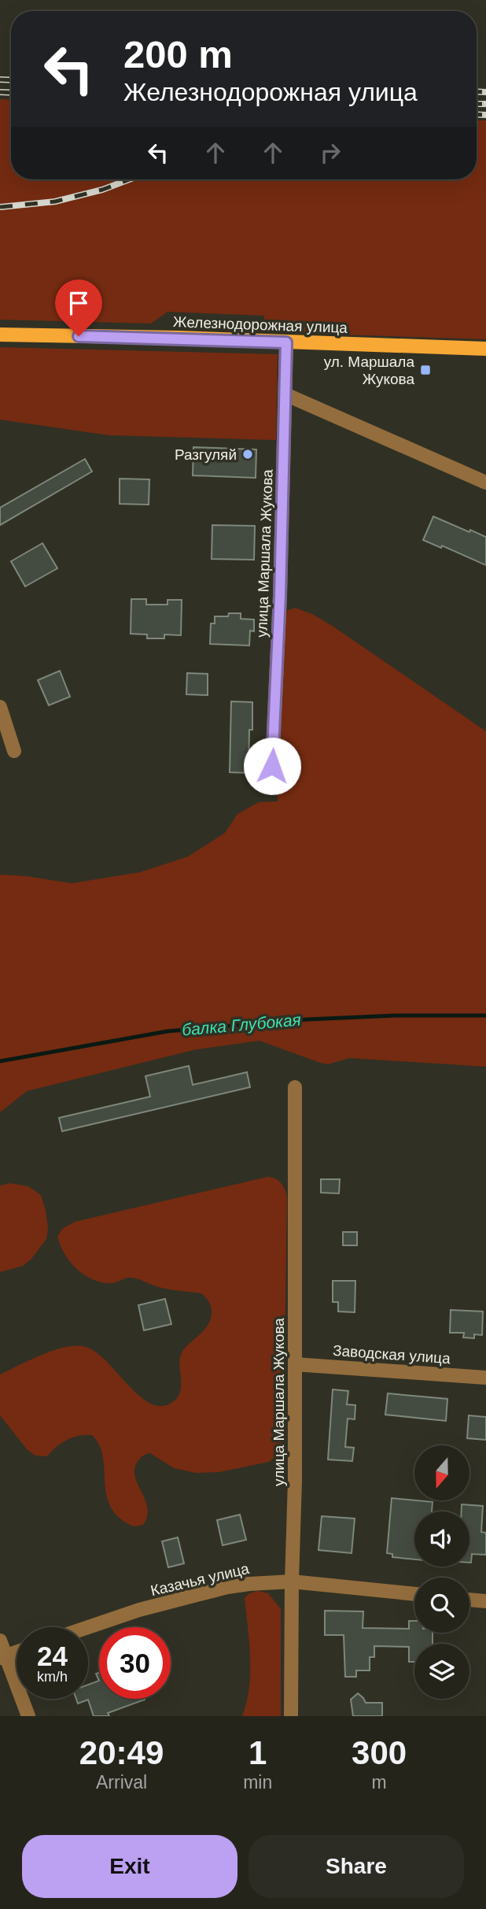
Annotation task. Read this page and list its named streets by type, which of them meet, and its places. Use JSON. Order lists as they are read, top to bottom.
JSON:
{
  "streets": {
    "main road": ["Железнодорожная улица"],
    "street": ["улица Маршала Жукова", "Заводская улица", "Казачья улица"]
  },
  "crossings": [
    ["Железнодорожная улица", "улица Маршала Жукова"],
    ["улица Маршала Жукова", "Заводская улица"],
    ["улица Маршала Жукова", "Казачья улица"]
  ],
  "water": ["балка Глубокая"],
  "places": {
    "transit": ["ул. Маршала Жукова"],
    "other": ["Разгуляй"]
  },
  "north": "bottom",
  "page": {
    "turn": ["200 m", "Железнодорожная улица"],
    "speed": "24 km/h",
    "limit": "30",
    "eta": [
      "20:49",
      "Arrival",
      "1",
      "min",
      "300",
      "m"
    ],
    "buttons": ["Exit", "Share"]
  }
}
